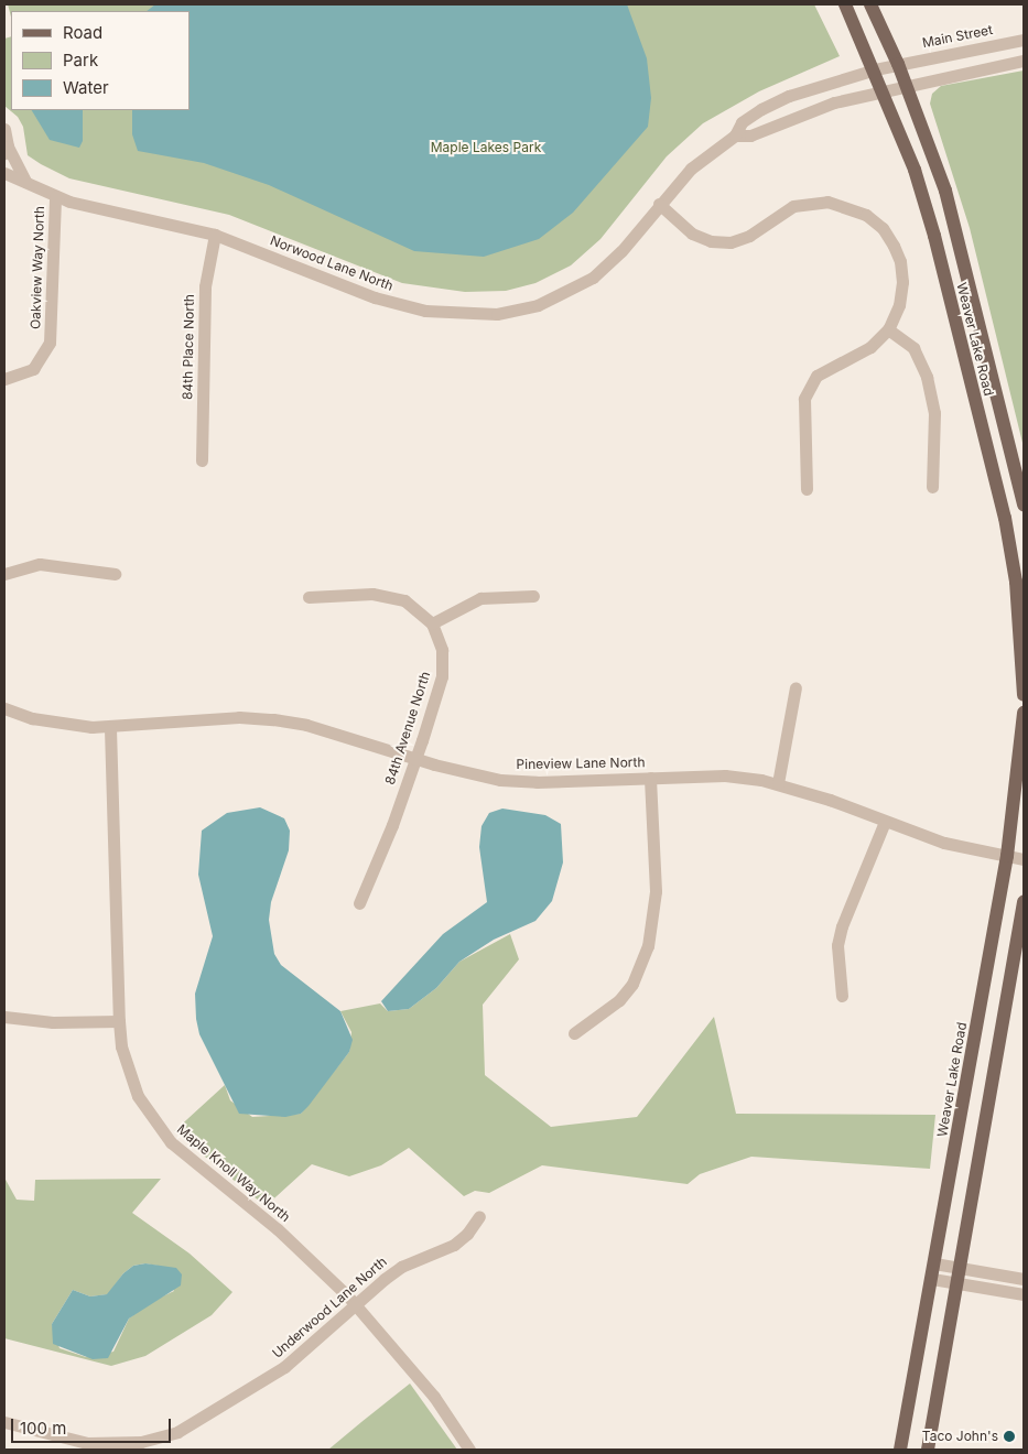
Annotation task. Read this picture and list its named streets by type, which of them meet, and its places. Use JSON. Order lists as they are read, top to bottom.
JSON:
{
  "streets": {
    "main road": ["Weaver Lake Road"],
    "street": [
      "Main Street",
      "Norwood Lane North",
      "Oakview Way North",
      "84th Place North",
      "84th Avenue North",
      "Pineview Lane North",
      "Maple Knoll Way North",
      "Underwood Lane North"
    ]
  },
  "crossings": [
    ["Main Street", "Norwood Lane North"],
    ["Main Street", "Weaver Lake Road"],
    ["Norwood Lane North", "Oakview Way North"],
    ["Norwood Lane North", "Weaver Lake Road"],
    ["Norwood Lane North", "84th Place North"],
    ["Weaver Lake Road", "Pineview Lane North"],
    ["84th Avenue North", "Pineview Lane North"],
    ["Pineview Lane North", "Maple Knoll Way North"],
    ["Maple Knoll Way North", "Underwood Lane North"]
  ],
  "parks": ["Maple Lakes Park"],
  "places": ["Taco John's"],
  "legend": ["Road", "Park", "Water"],
  "scale_bar": "100 m"
}
